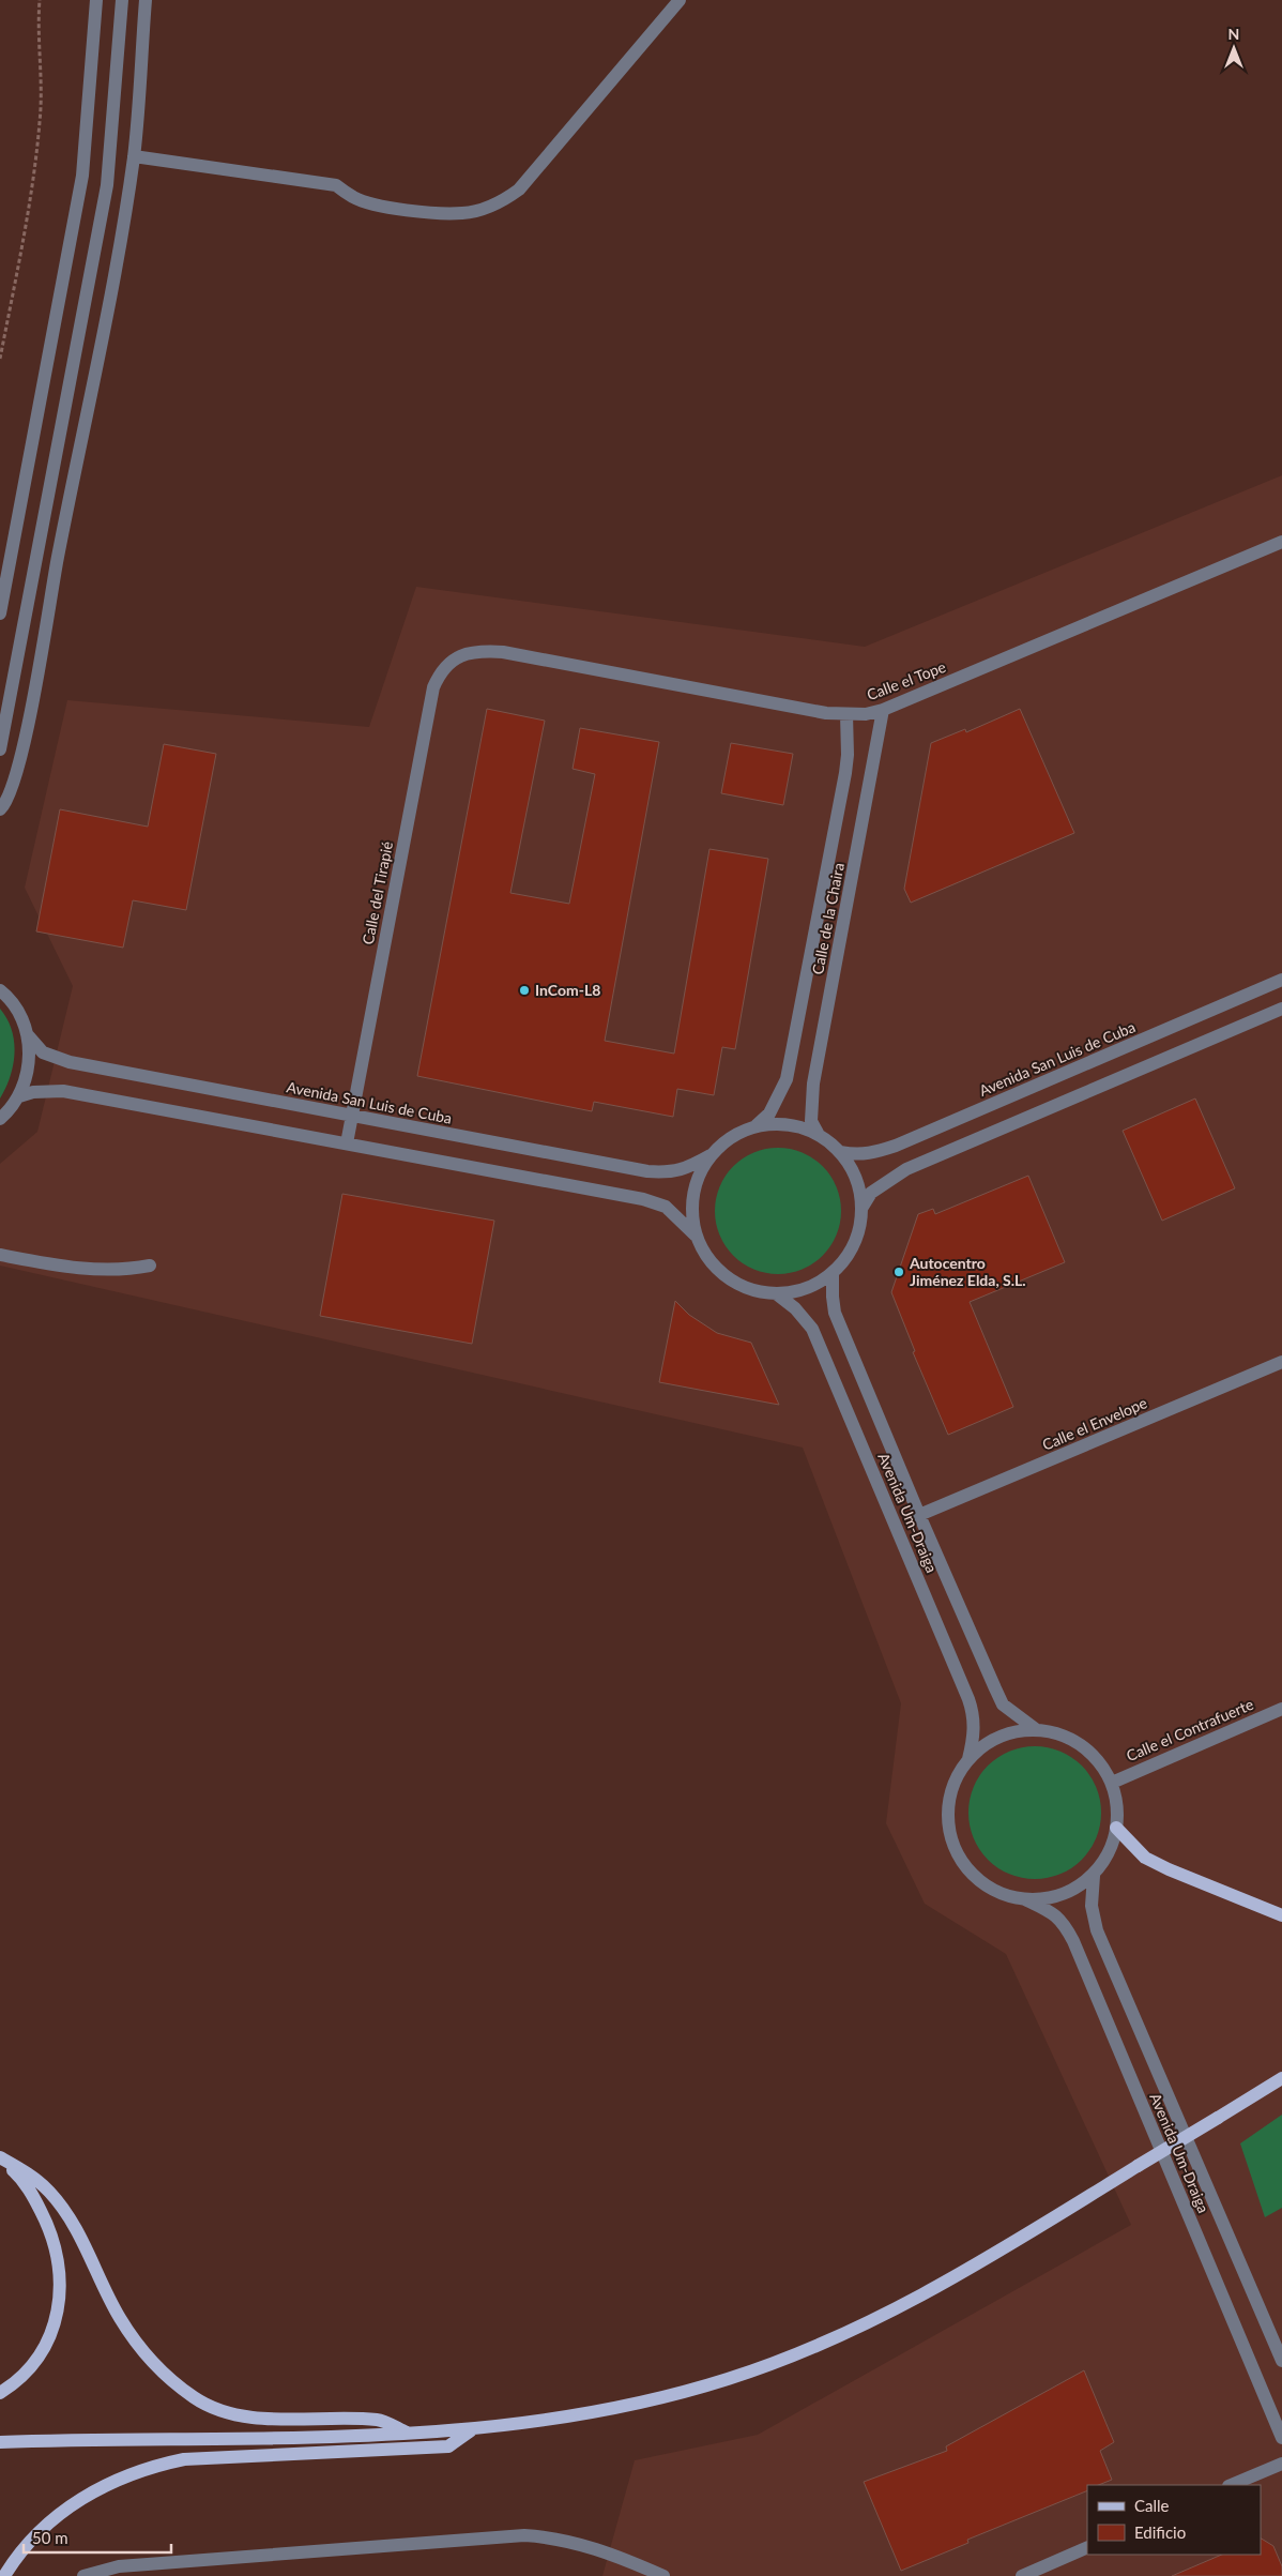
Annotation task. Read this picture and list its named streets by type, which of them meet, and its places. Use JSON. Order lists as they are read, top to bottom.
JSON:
{
  "streets": {
    "street": [
      "Calle el Tope",
      "Calle del Tirapié",
      "Calle de la Chaira",
      "Avenida San Luis de Cuba",
      "Calle el Envelope",
      "Avenida Um-Draiga",
      "Calle el Contrafuerte"
    ]
  },
  "crossings": [
    ["Calle el Tope", "Calle del Tirapié"],
    ["Calle el Tope", "Calle de la Chaira"],
    ["Calle del Tirapié", "Avenida San Luis de Cuba"],
    ["Calle de la Chaira", "Avenida San Luis de Cuba"],
    ["Calle de la Chaira", "Avenida Um-Draiga"],
    ["Avenida San Luis de Cuba", "Avenida Um-Draiga"],
    ["Calle el Envelope", "Avenida Um-Draiga"],
    ["Avenida Um-Draiga", "Calle el Contrafuerte"]
  ],
  "places": ["InCom-L8", "Autocentro Jiménez Elda, S.L."],
  "legend": ["Calle", "Edificio"],
  "scale_bar": "50 m",
  "north": "top"
}
